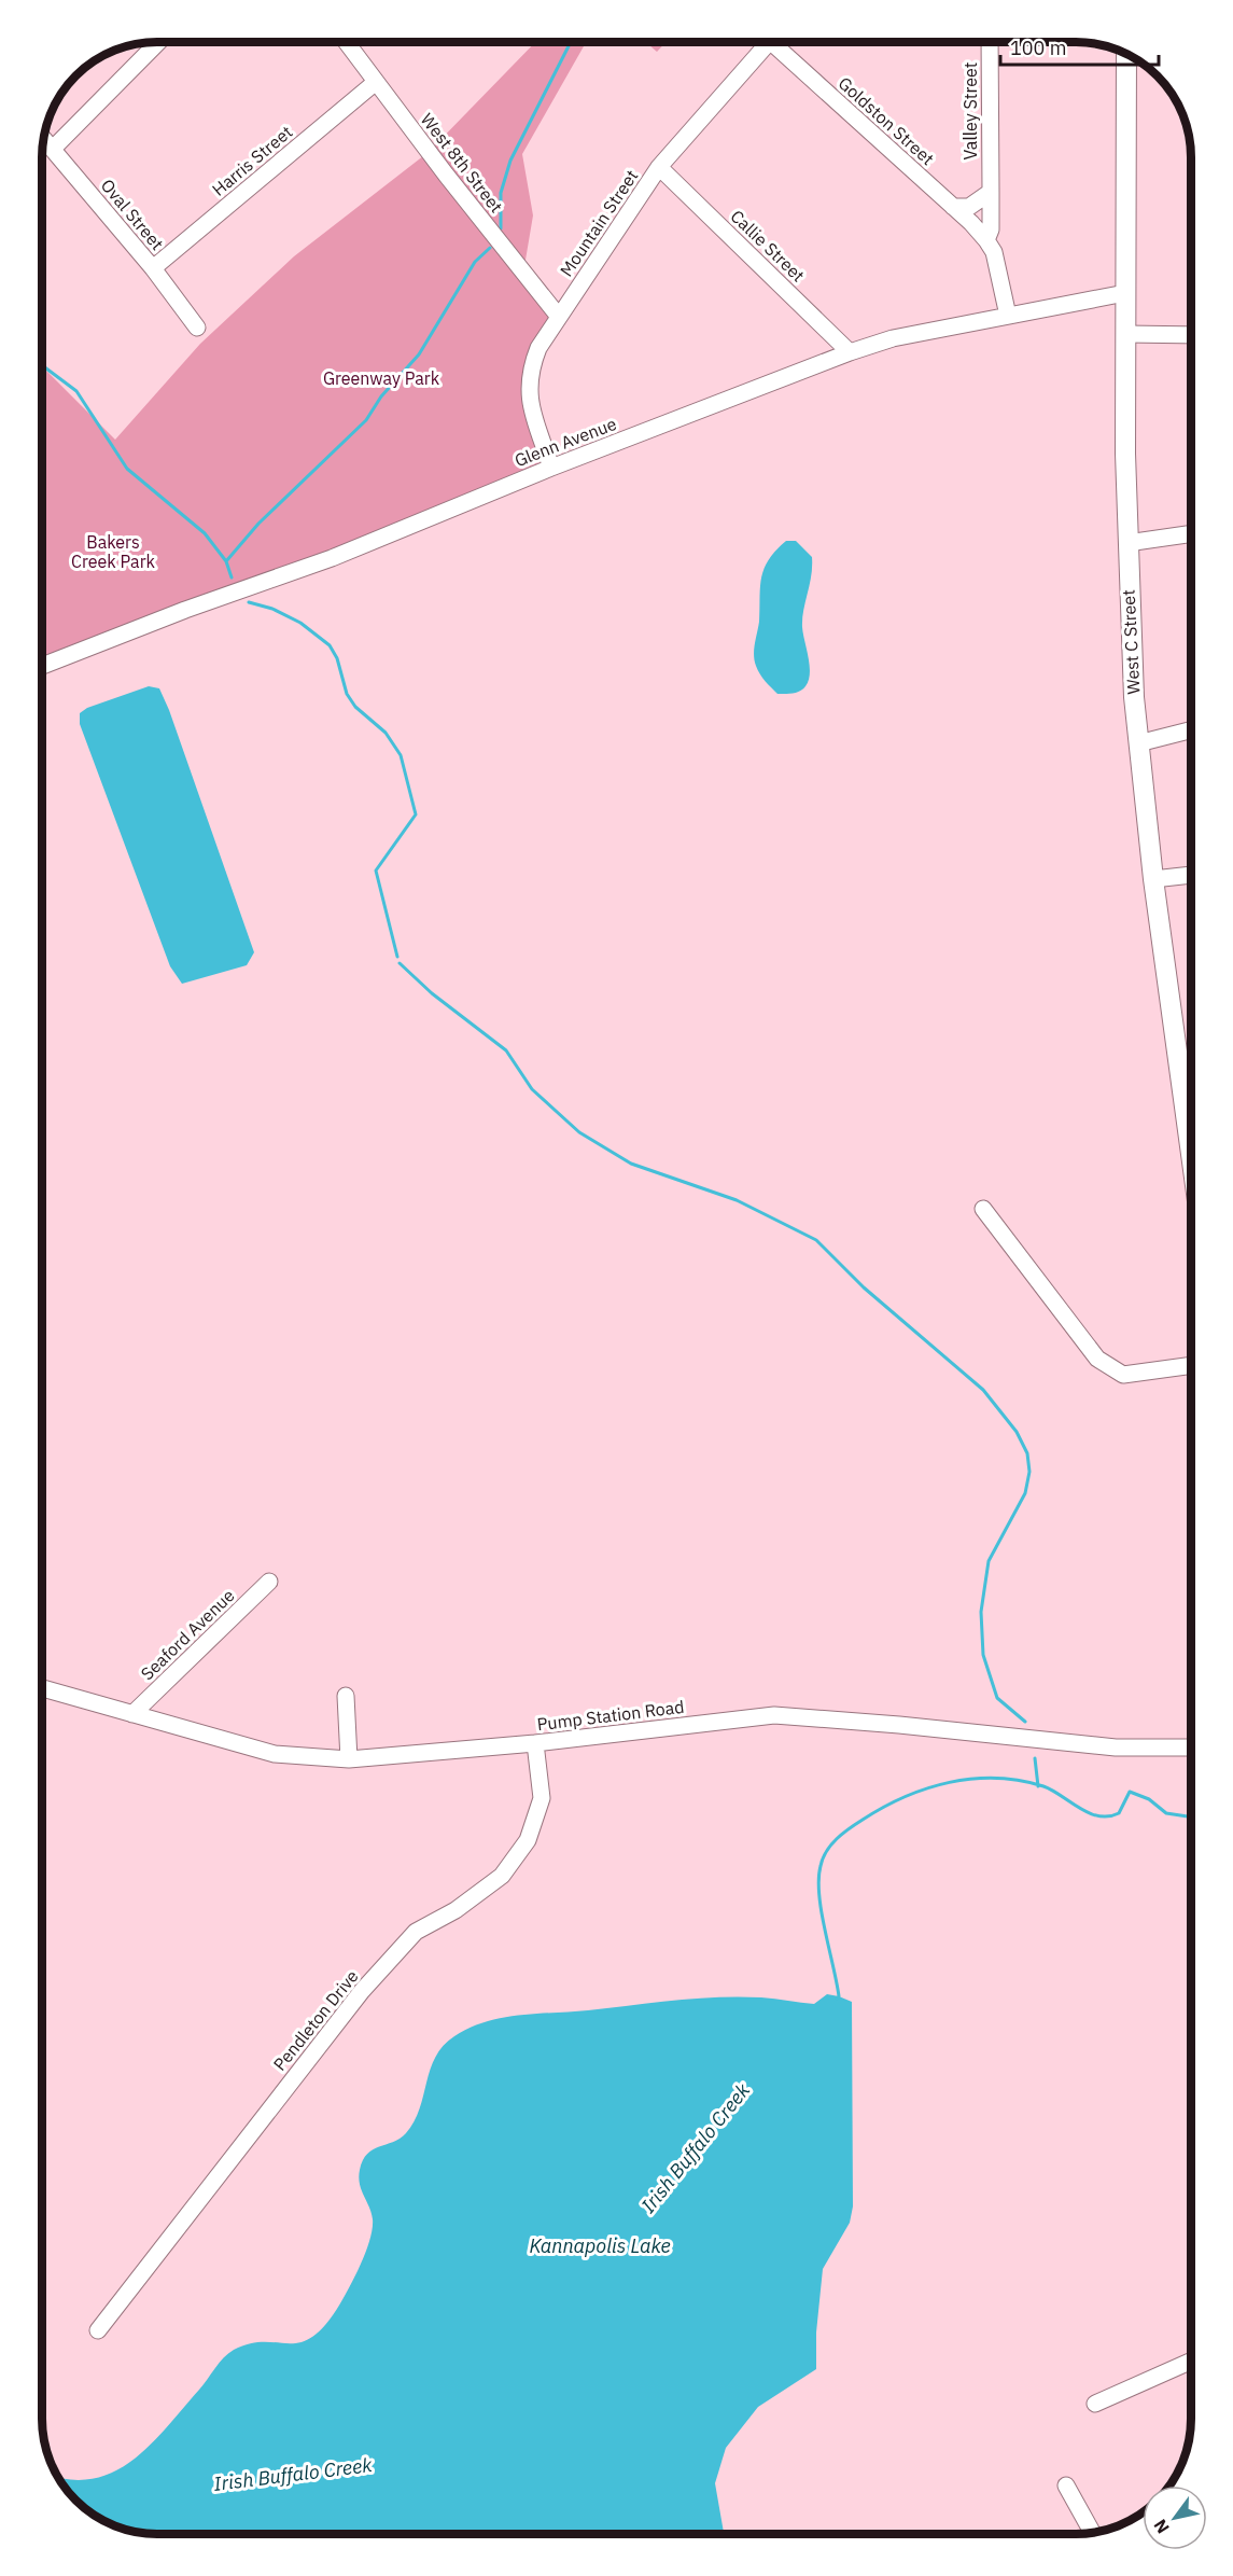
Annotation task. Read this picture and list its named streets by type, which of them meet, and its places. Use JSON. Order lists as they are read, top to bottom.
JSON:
{
  "streets": {
    "main road": ["West C Street"],
    "street": [
      "Valley Street",
      "Goldston Street",
      "Harris Street",
      "West 8th Street",
      "Oval Street",
      "Mountain Street",
      "Callie Street",
      "Glenn Avenue",
      "Seaford Avenue",
      "Pump Station Road",
      "Pendleton Drive"
    ]
  },
  "crossings": [
    ["Valley Street", "Goldston Street"],
    ["Valley Street", "Glenn Avenue"],
    ["Harris Street", "West 8th Street"],
    ["Harris Street", "Oval Street"],
    ["West 8th Street", "Mountain Street"],
    ["Mountain Street", "Callie Street"],
    ["Mountain Street", "Glenn Avenue"],
    ["Callie Street", "Glenn Avenue"],
    ["Glenn Avenue", "West C Street"],
    ["Seaford Avenue", "Pump Station Road"],
    ["Pump Station Road", "Pendleton Drive"]
  ],
  "water": ["Irish Buffalo Creek", "Kannapolis Lake"],
  "parks": ["Greenway Park", "Bakers Creek Park"],
  "scale_bar": "100 m",
  "north": "bottom left"
}
